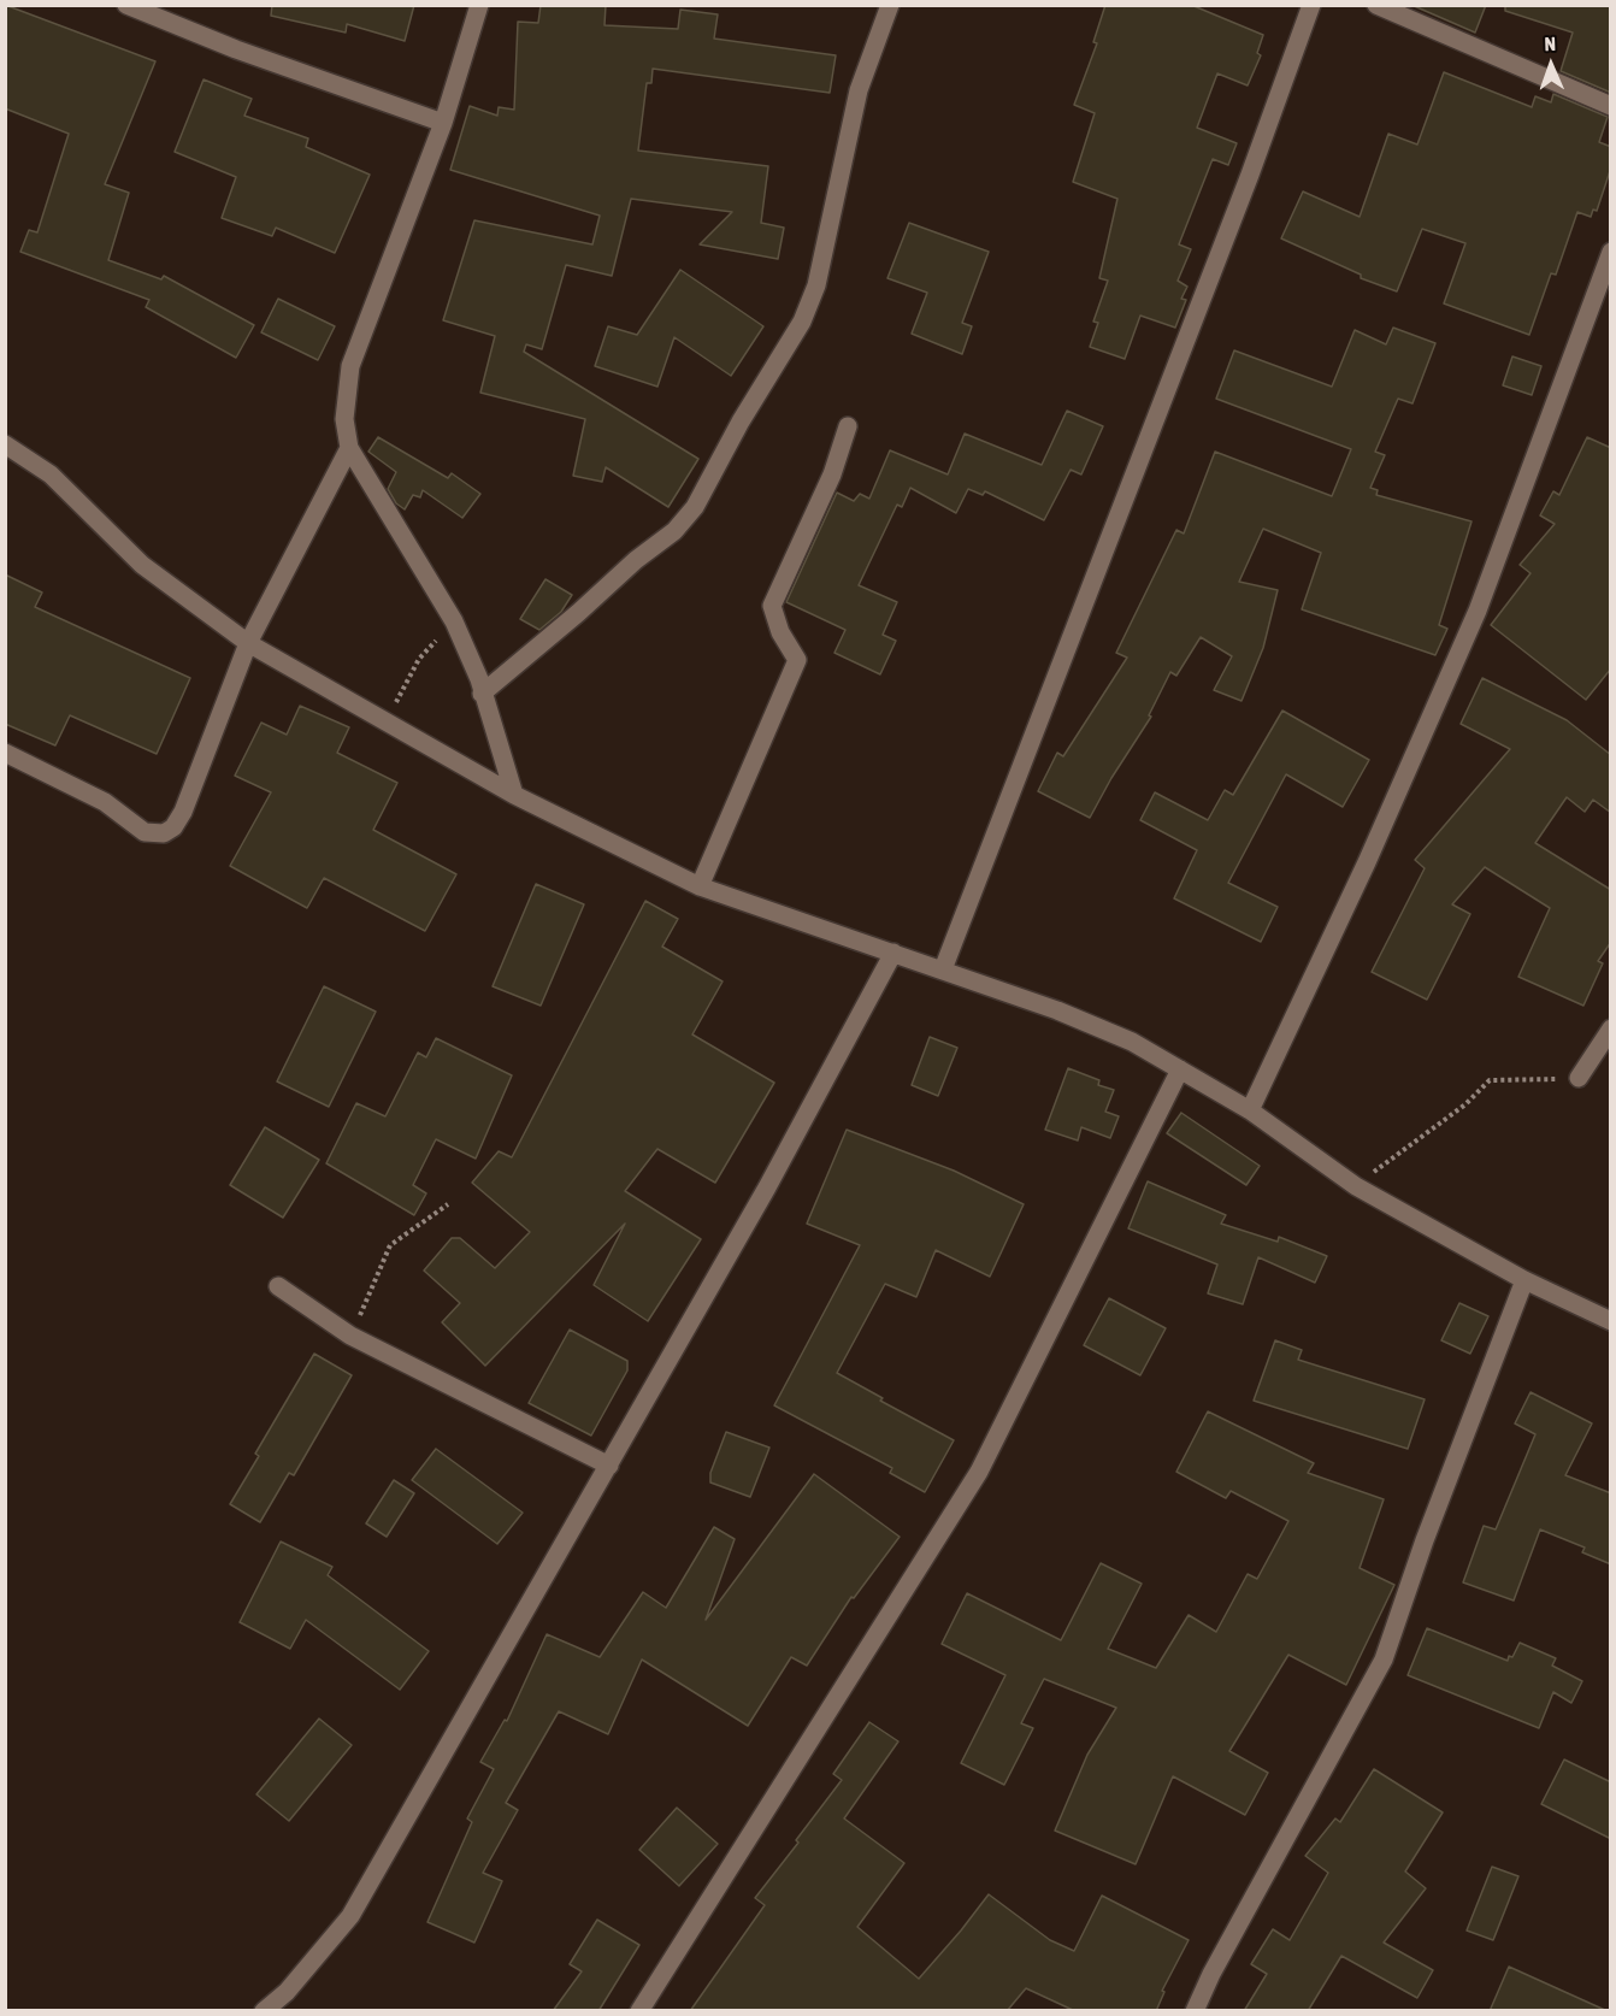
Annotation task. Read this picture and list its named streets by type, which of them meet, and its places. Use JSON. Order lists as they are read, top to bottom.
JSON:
{
  "north": "top"
}
